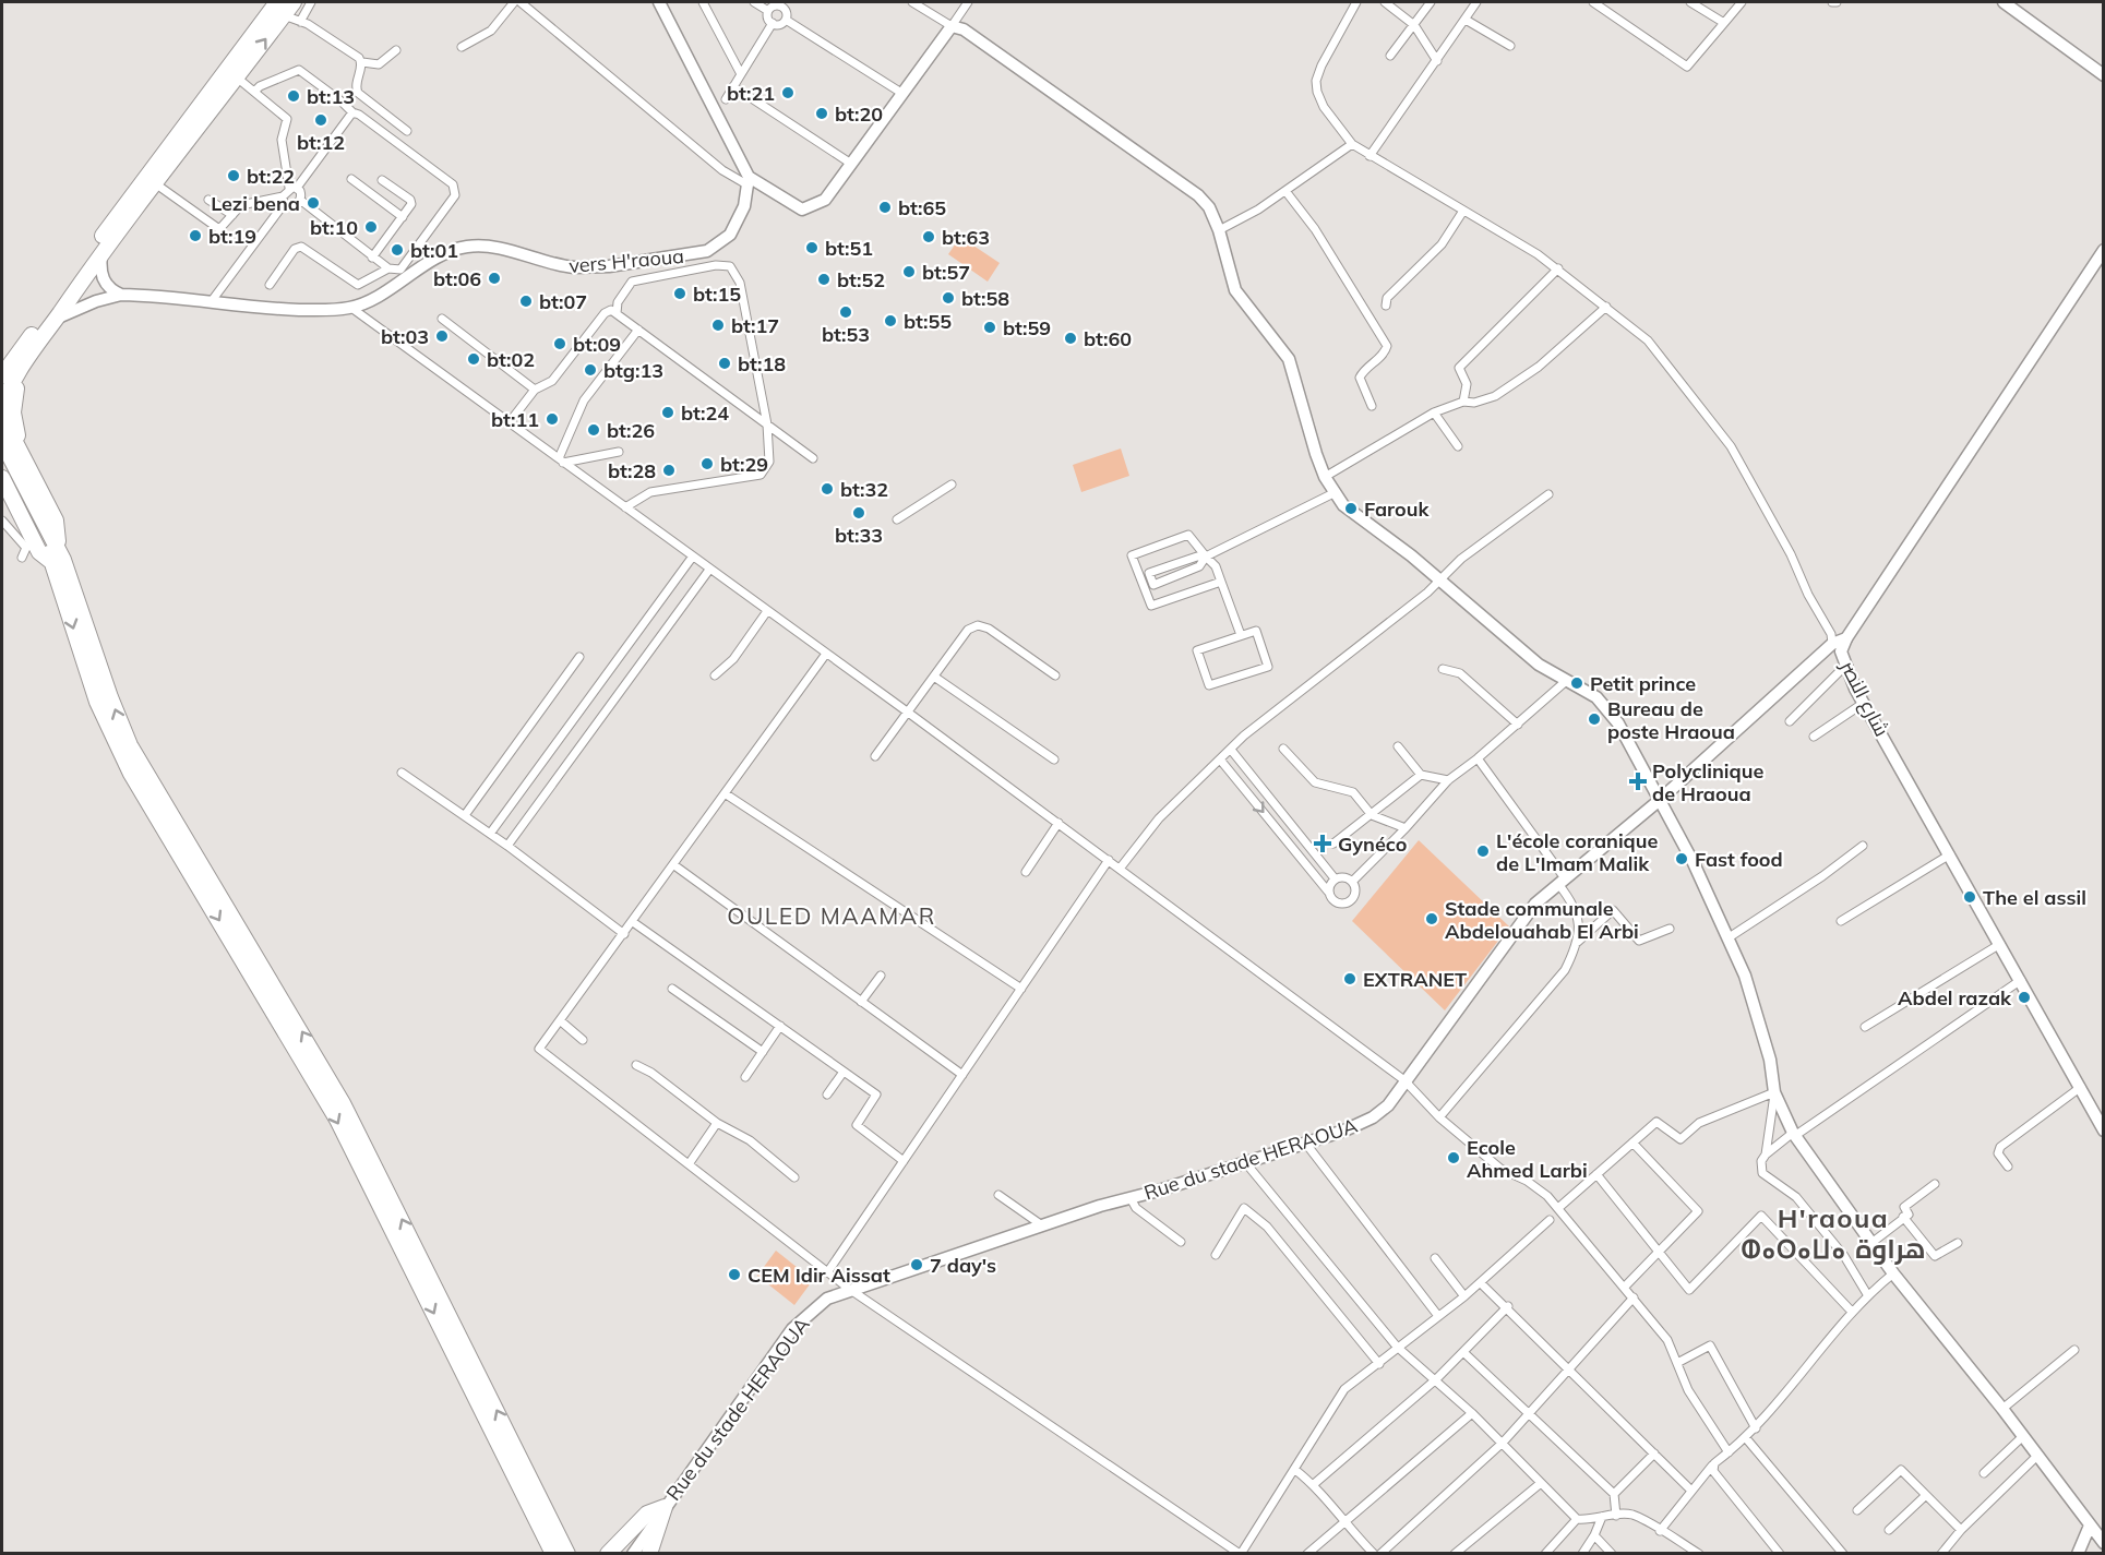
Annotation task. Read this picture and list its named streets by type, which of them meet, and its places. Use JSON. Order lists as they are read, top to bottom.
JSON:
{
  "streets": {
    "street": ["vers H'raoua", "شارع النصر", "Rue du stade HERAOUA"]
  },
  "crossings": [
    ["شارع النصر", "Rue du stade HERAOUA"]
  ],
  "districts": ["OULED MAAMAR", "H'raoua ⵀⴰⵔⴰⵡⴰ هراوة"],
  "places": {
    "other": [
      "bt:21",
      "bt:13",
      "bt:20",
      "bt:12",
      "bt:22",
      "Lezi bena",
      "bt:65",
      "bt:10",
      "bt:19",
      "bt:63",
      "bt:51",
      "bt:01",
      "bt:57",
      "bt:06",
      "bt:52",
      "bt:15",
      "bt:58",
      "bt:07",
      "bt:53",
      "bt:55",
      "bt:17",
      "bt:59",
      "bt:03",
      "bt:60",
      "bt:09",
      "bt:02",
      "bt:18",
      "btg:13",
      "bt:24",
      "bt:11",
      "bt:26",
      "bt:29",
      "bt:28",
      "bt:32",
      "Farouk",
      "bt:33",
      "Petit prince",
      "Bureau de poste Hraoua",
      "L'école coranique de L'Imam Malik",
      "Fast food",
      "The el assil",
      "Stade communale Abdelouahab El Arbi",
      "EXTRANET",
      "Abdel razak",
      "Ecole Ahmed Larbi",
      "7 day's",
      "CEM Idir Aissat"
    ],
    "health": ["Polyclinique de Hraoua", "Gynéco"]
  }
}
